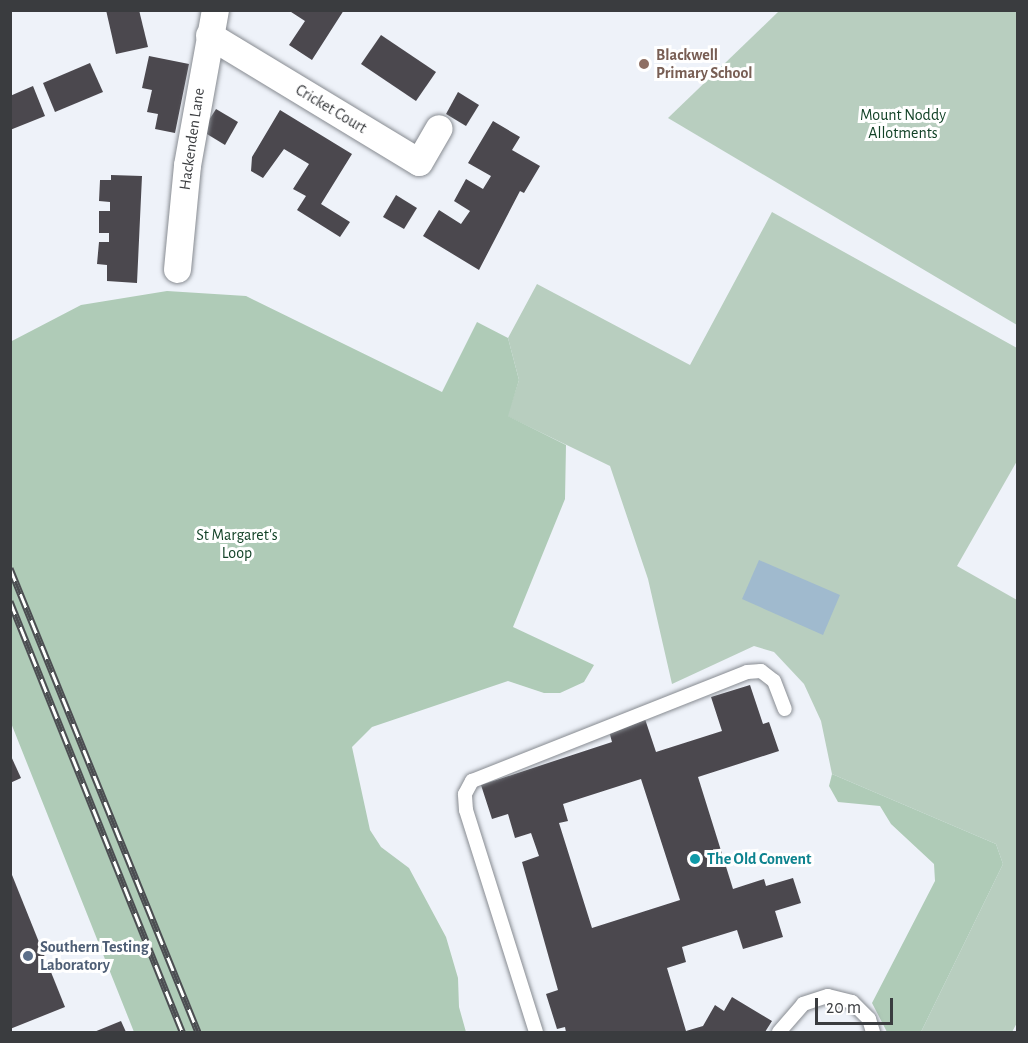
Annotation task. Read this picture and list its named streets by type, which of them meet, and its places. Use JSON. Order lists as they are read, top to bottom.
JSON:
{
  "streets": {
    "street": ["Cricket Court", "Hackenden Lane"]
  },
  "crossings": [
    ["Cricket Court", "Hackenden Lane"]
  ],
  "parks": ["Mount Noddy Allotments", "St Margaret's Loop"],
  "places": ["Blackwell Primary School", "The Old Convent", "Southern Testing Laboratory"],
  "scale_bar": "20 m"
}
